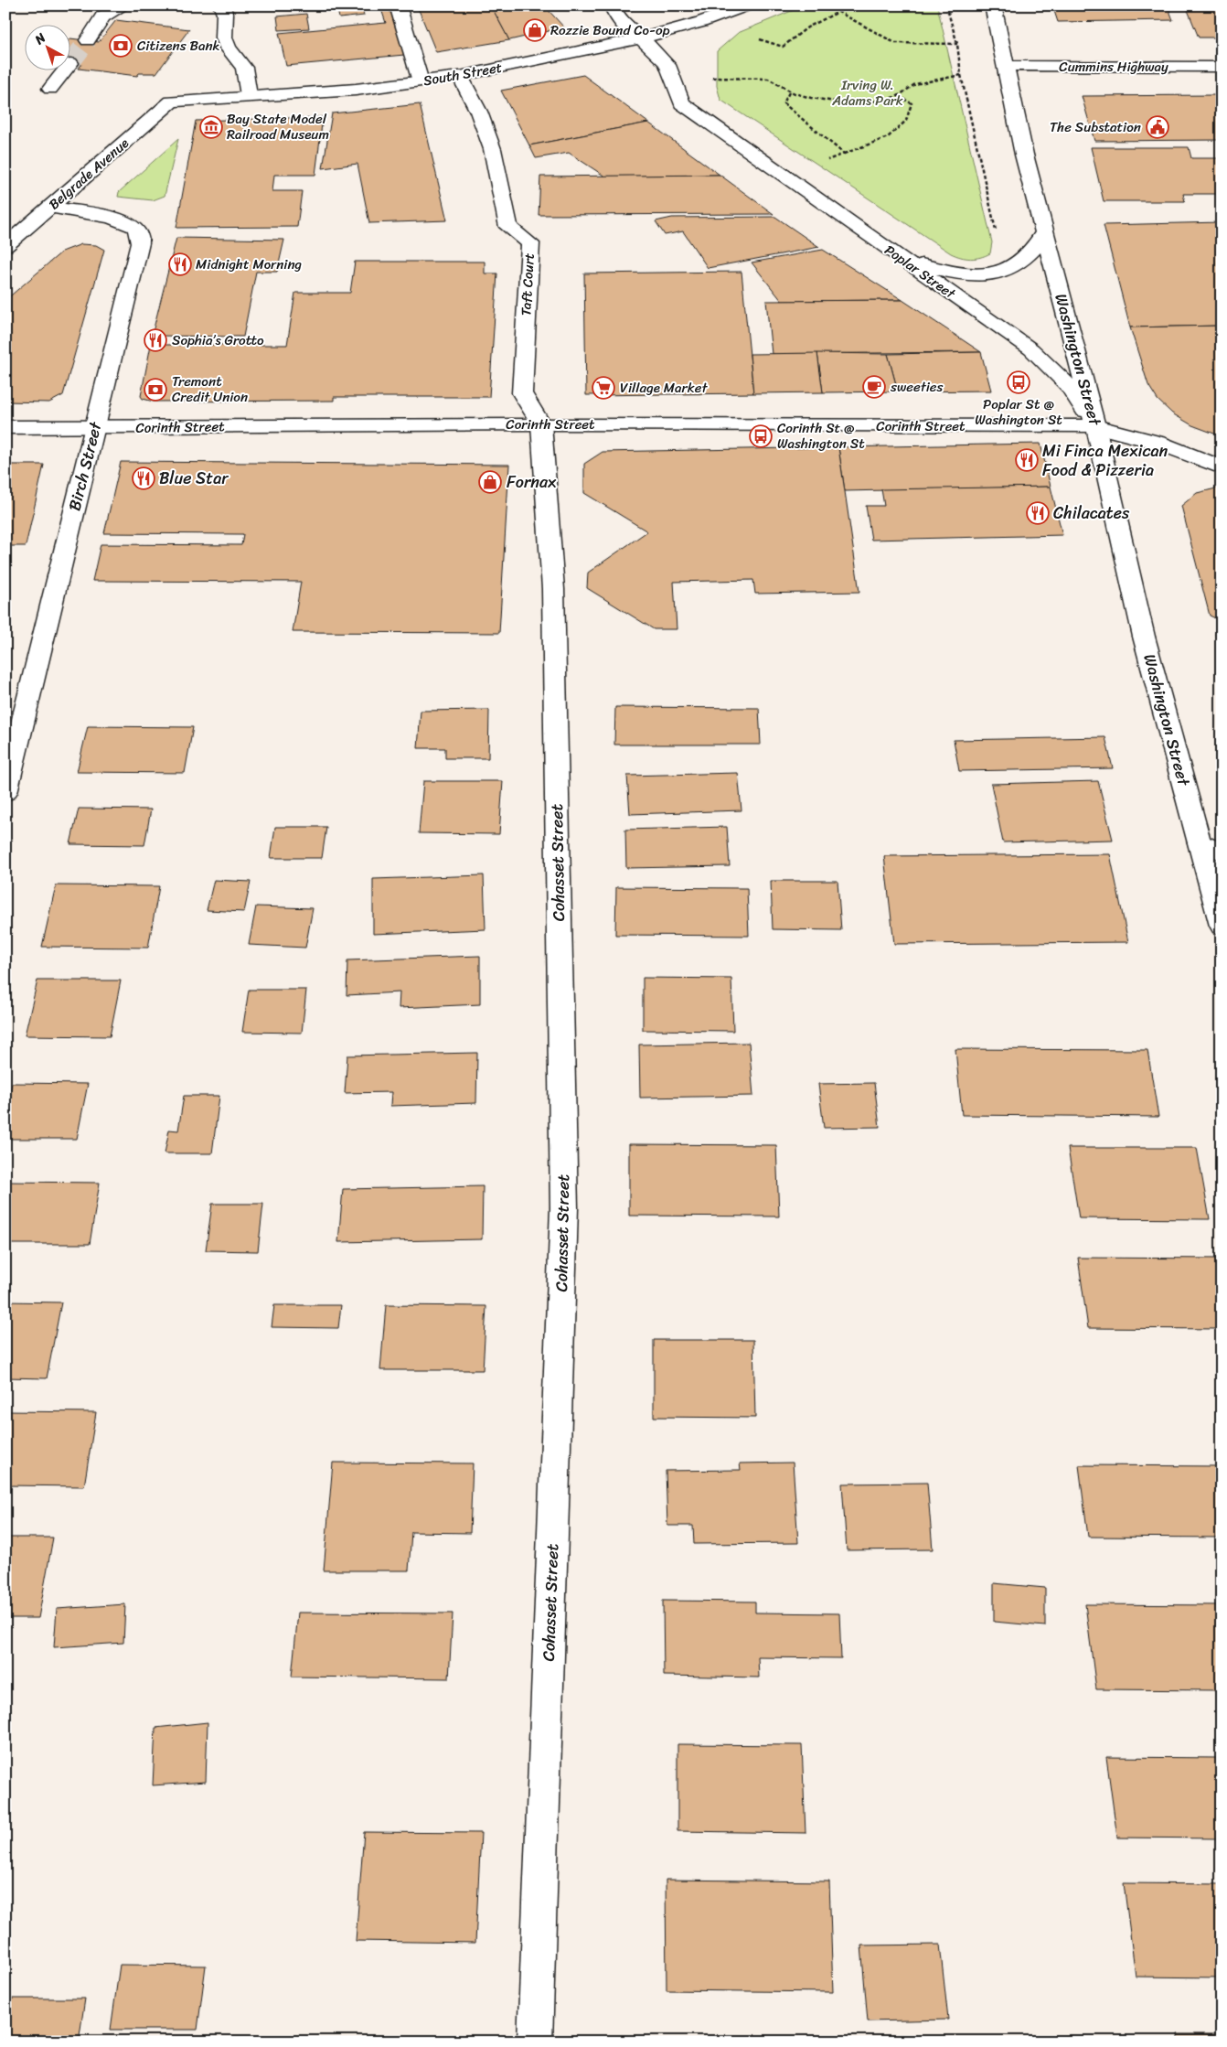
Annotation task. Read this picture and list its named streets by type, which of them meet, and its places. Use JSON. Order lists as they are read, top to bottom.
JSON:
{
  "streets": {
    "main road": [
      "Cummins Highway",
      "South Street",
      "Belgrade Avenue",
      "Poplar Street",
      "Taft Court",
      "Washington Street",
      "Corinth Street",
      "Birch Street",
      "Cohasset Street"
    ]
  },
  "crossings": [
    ["Cummins Highway", "Washington Street"],
    ["South Street", "Belgrade Avenue"],
    ["South Street", "Poplar Street"],
    ["South Street", "Taft Court"],
    ["Belgrade Avenue", "Birch Street"],
    ["Poplar Street", "Washington Street"],
    ["Poplar Street", "Corinth Street"],
    ["Taft Court", "Corinth Street"],
    ["Taft Court", "Cohasset Street"],
    ["Washington Street", "Corinth Street"],
    ["Corinth Street", "Birch Street"],
    ["Corinth Street", "Cohasset Street"]
  ],
  "parks": ["Irving W. Adams Park"],
  "places": {
    "shop": ["Rozzie Bound Co-op", "Fornax"],
    "bank": ["Citizens Bank", "Tremont Credit Union"],
    "museum": ["Bay State Model Railroad Museum"],
    "public building": ["The Substation"],
    "restaurant": [
      "Midnight Morning",
      "Sophia’s Grotto",
      "Mi Finca Mexican Food & Pizzeria",
      "Blue Star",
      "Chilacates"
    ],
    "bus stop": ["Poplar St @ Washington St", "Corinth St @ Washington St"],
    "cafe": ["sweeties"],
    "supermarket": ["Village Market"]
  },
  "north": "top left"
}
